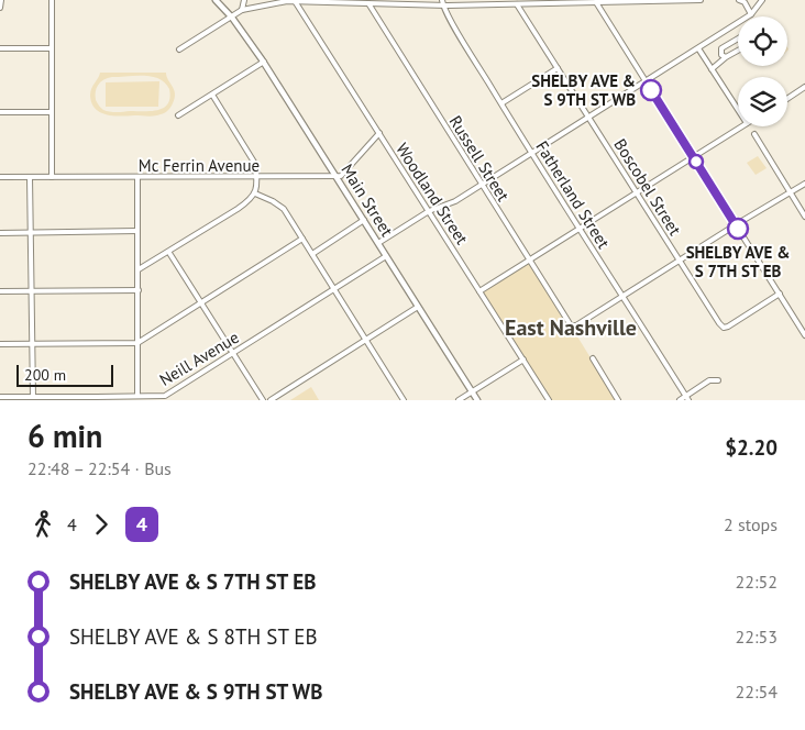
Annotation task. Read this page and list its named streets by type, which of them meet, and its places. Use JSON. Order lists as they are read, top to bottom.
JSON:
{
  "streets": {
    "main road": ["Main Street"],
    "street": [
      "Russell Street",
      "Mc Ferrin Avenue",
      "Boscobel Street",
      "Woodland Street",
      "Fatherland Street",
      "Neill Avenue"
    ]
  },
  "crossings": [
    ["Russell Street", "Fatherland Street"],
    ["Mc Ferrin Avenue", "Main Street"],
    ["Main Street", "Neill Avenue"]
  ],
  "districts": ["East Nashville"],
  "places": ["SHELBY AVE & S 9TH ST WB", "SHELBY AVE & S 7TH ST EB"],
  "lines": ["bus line 4"],
  "scale_bar": "200 m",
  "page": {
    "scale": "200 m",
    "heading": ["6 min", "22:48 – 22:54 · Bus", "$2.20"],
    "legs": ["4", "4", "2 stops"],
    "list": [
      {
        "name": "SHELBY AVE & S 7TH ST EB",
        "value": "22:52"
      },
      {
        "name": "SHELBY AVE & S 8TH ST EB",
        "value": "22:53"
      },
      {
        "name": "SHELBY AVE & S 9TH ST WB",
        "value": "22:54"
      }
    ]
  }
}
